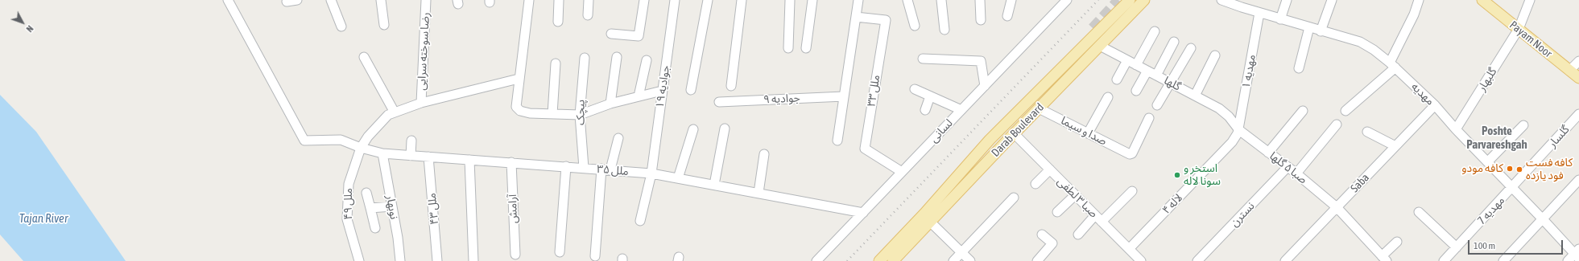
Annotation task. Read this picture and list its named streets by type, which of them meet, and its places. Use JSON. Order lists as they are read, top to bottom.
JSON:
{
  "streets": {
    "main road": ["Payam Noor", "Darab Boulevard"],
    "street": [
      "رضا سوخته سرایی",
      "مهدیه ۱",
      "گلبهار",
      "گلها",
      "جوادیه ۱۹",
      "ملل ۳۳",
      "مهدیه",
      "جوادیه ۹",
      "پیچک",
      "لسانی",
      "صدا و سیما",
      "گلسار",
      "صبا ۵ گلها",
      "ملل ۳۵",
      "Saba",
      "صبا ۳ لطفی",
      "ملل ۴۹",
      "لاله ۴",
      "نوبهار",
      "ملل ۴۳",
      "آرامش",
      "مهدیه 7",
      "نسترن"
    ]
  },
  "crossings": [
    ["Payam Noor", "گلبهار"],
    ["رضا سوخته سرایی", "ملل ۳۵"],
    ["رضا سوخته سرایی", "ملل ۴۹"],
    ["مهدیه ۱", "گلها"],
    ["مهدیه ۱", "مهدیه"],
    ["مهدیه ۱", "صبا ۵ گلها"],
    ["مهدیه ۱", "لاله ۴"],
    ["گلبهار", "مهدیه"],
    ["گلها", "Darab Boulevard"],
    ["گلها", "صبا ۵ گلها"],
    ["گلها", "لاله ۴"],
    ["جوادیه ۱۹", "ملل ۳۵"],
    ["ملل ۳۳", "لسانی"],
    ["مهدیه", "گلسار"],
    ["مهدیه", "Saba"],
    ["مهدیه", "مهدیه 7"],
    ["پیچک", "ملل ۳۵"],
    ["Darab Boulevard", "صدا و سیما"],
    ["Darab Boulevard", "صبا ۳ لطفی"],
    ["لسانی", "ملل ۳۵"],
    ["گلسار", "مهدیه 7"],
    ["صبا ۵ گلها", "Saba"],
    ["صبا ۵ گلها", "لاله ۴"],
    ["صبا ۵ گلها", "نسترن"],
    ["ملل ۳۵", "ملل ۴۹"],
    ["ملل ۳۵", "نوبهار"],
    ["ملل ۳۵", "ملل ۴۳"],
    ["ملل ۳۵", "آرامش"],
    ["صبا ۳ لطفی", "لاله ۴"]
  ],
  "districts": ["Poshte Parvareshgah"],
  "water": ["Tajan River"],
  "places": ["کافه مودو", "کافه فست فود یازده", "استخر و سونا لاله"],
  "scale_bar": "100 m",
  "north": "bottom right"
}
